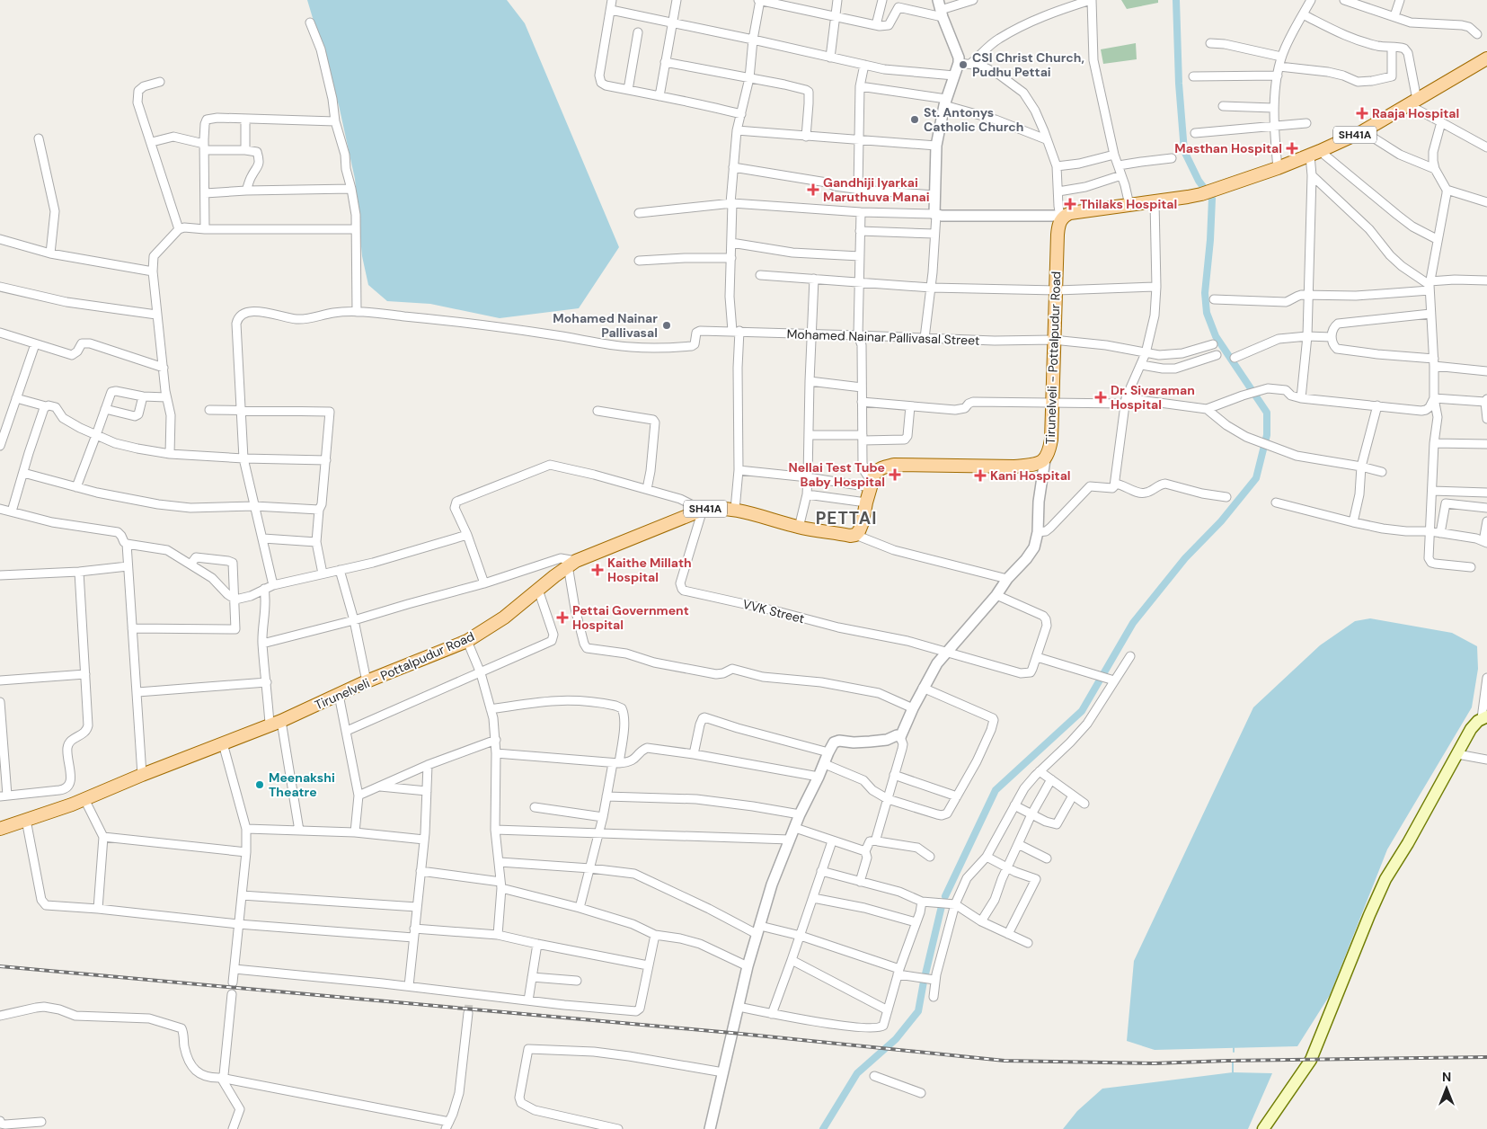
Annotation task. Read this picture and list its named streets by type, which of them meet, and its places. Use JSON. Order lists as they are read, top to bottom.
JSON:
{
  "streets": {
    "main road": ["SH41A", "Tirunelveli - Pottalpudur Road"],
    "street": ["Mohamed Nainar Pallivasal Street", "VVK Street"]
  },
  "crossings": [
    ["SH41A", "Tirunelveli - Pottalpudur Road"],
    ["Mohamed Nainar Pallivasal Street", "Tirunelveli - Pottalpudur Road"],
    ["Tirunelveli - Pottalpudur Road", "VVK Street"]
  ],
  "districts": ["PETTAI"],
  "places": {
    "other": [
      "CSI Christ Church, Pudhu Pettai",
      "St. Antonys Catholic Church",
      "Mohamed Nainar Pallivasal",
      "Meenakshi Theatre"
    ],
    "health": [
      "Raaja Hospital",
      "Masthan Hospital",
      "Gandhiji Iyarkai Maruthuva Manai",
      "Thilaks Hospital",
      "Dr. Sivaraman Hospital",
      "Nellai Test Tube Baby Hospital",
      "Kani Hospital",
      "Kaithe Millath Hospital",
      "Pettai Government Hospital"
    ]
  },
  "north": "top"
}
